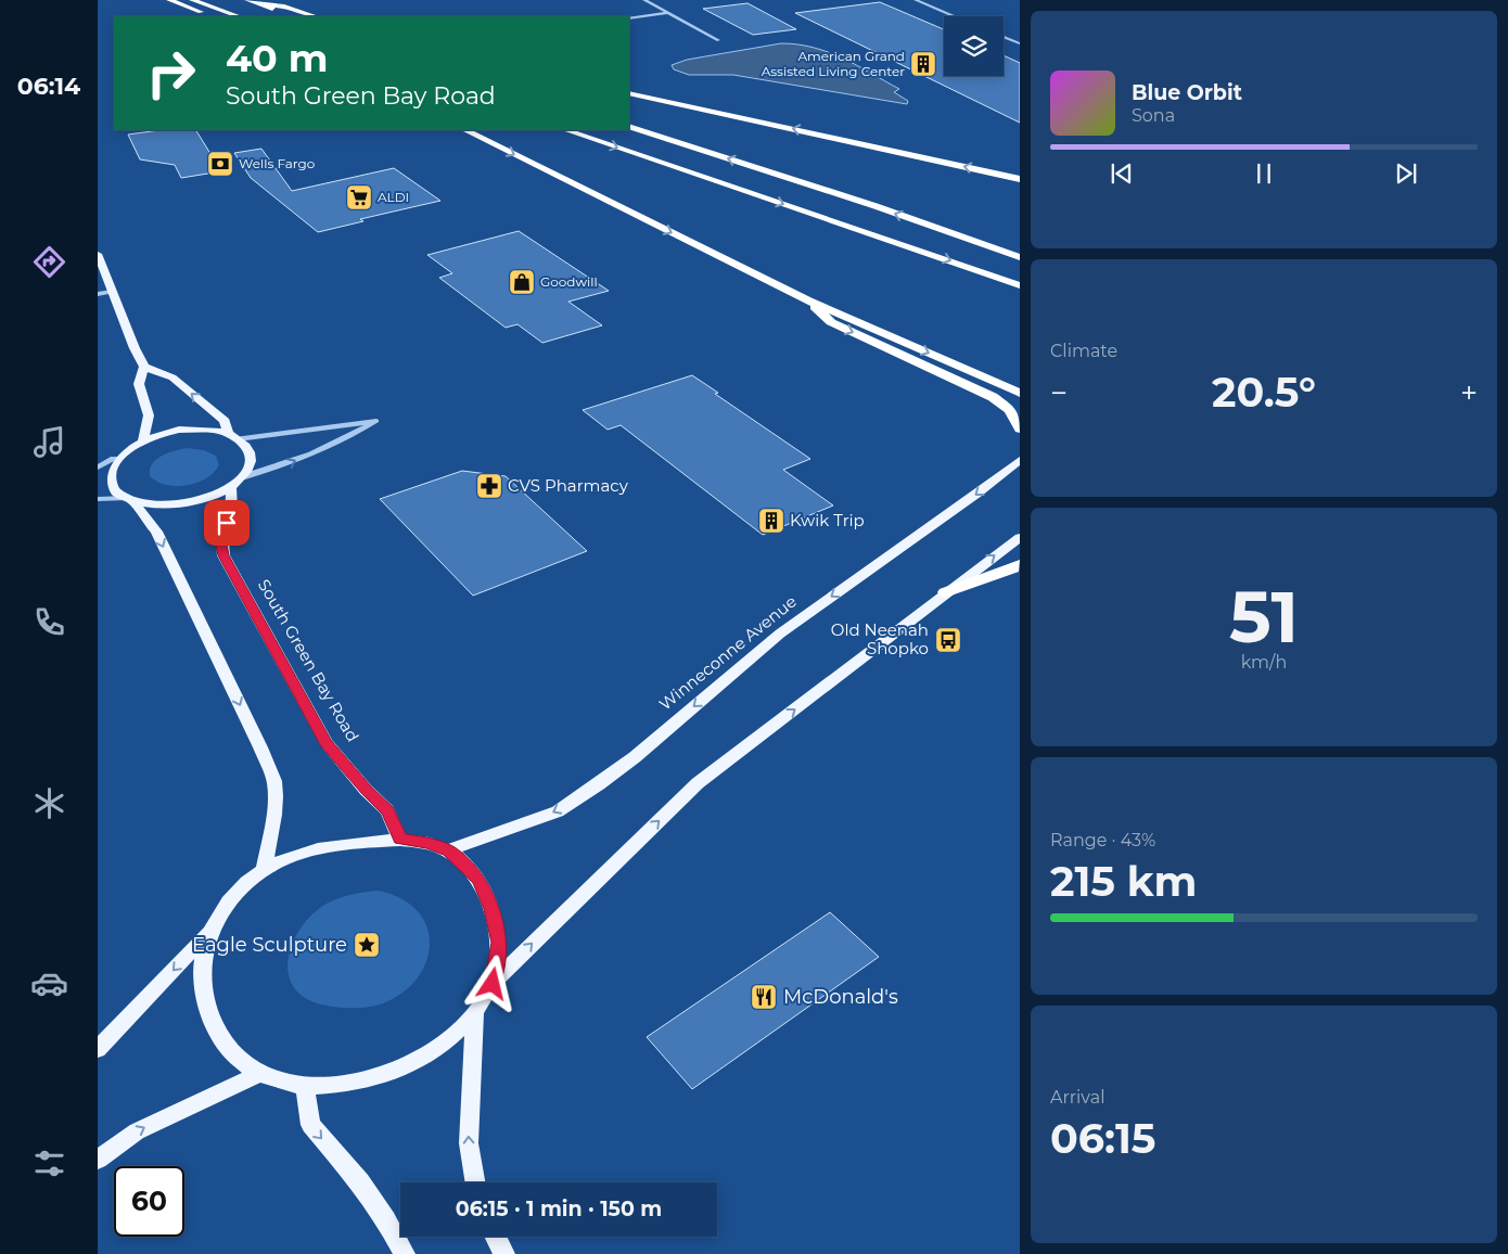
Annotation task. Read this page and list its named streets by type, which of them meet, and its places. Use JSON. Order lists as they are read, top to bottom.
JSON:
{
  "streets": {
    "main road": ["Winneconne Avenue", "South Green Bay Road"]
  },
  "places": {
    "building": ["American Grand Assisted Living Center", "Kwik Trip"],
    "bank": ["Wells Fargo"],
    "supermarket": ["ALDI"],
    "shop": ["Goodwill"],
    "pharmacy": ["CVS Pharmacy"],
    "bus stop": ["Old Neenah Shopko"],
    "place": ["Eagle Sculpture"],
    "restaurant": ["McDonald's"]
  },
  "page": {
    "tabs": "06:14",
    "turn": ["40 m", "South Green Bay Road"],
    "song": ["Blue Orbit", "Sona"],
    "tile": [
      "Climate",
      ["51", "km/h"],
      ["Range · 43%", "215 km"],
      ["Arrival", "06:15"]
    ],
    "heat": ["−", "20.5°", "+"],
    "limit": "60",
    "trip": "06:15 · 1 min · 150 m"
  }
}
